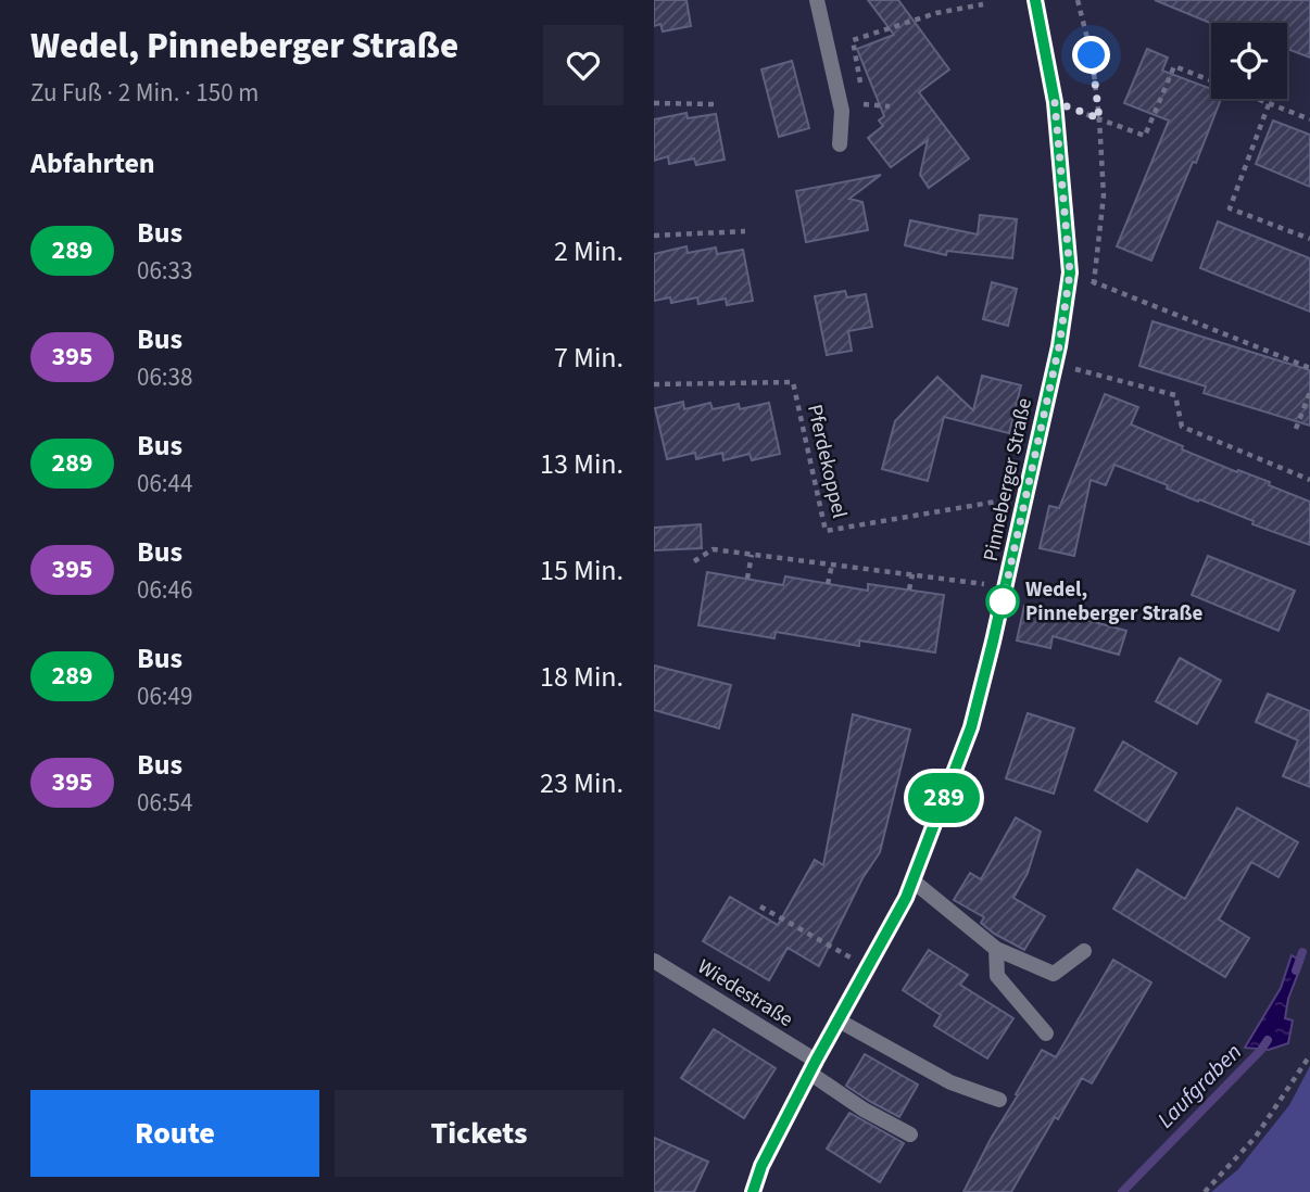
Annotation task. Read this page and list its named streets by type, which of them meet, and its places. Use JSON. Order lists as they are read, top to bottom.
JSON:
{
  "streets": {
    "main road": ["Pinneberger Straße"],
    "street": ["Wiedestraße"],
    "path": ["Pferdekoppel"]
  },
  "crossings": [
    ["Pferdekoppel", "Pinneberger Straße"],
    ["Pinneberger Straße", "Wiedestraße"]
  ],
  "water": ["Laufgraben"],
  "places": ["Wedel, Pinneberger Straße"],
  "lines": ["bus line 289"],
  "page": {
    "heading": [
      ["Wedel, Pinneberger Straße", "Zu Fuß · 2 Min. · 150 m"],
      "Abfahrten"
    ],
    "on_map": "289",
    "list": [
      {
        "mark": "289",
        "name": "Bus",
        "note": "06:33",
        "value": "2 Min."
      },
      {
        "mark": "395",
        "name": "Bus",
        "note": "06:38",
        "value": "7 Min."
      },
      {
        "mark": "289",
        "name": "Bus",
        "note": "06:44",
        "value": "13 Min."
      },
      {
        "mark": "395",
        "name": "Bus",
        "note": "06:46",
        "value": "15 Min."
      },
      {
        "mark": "289",
        "name": "Bus",
        "note": "06:49",
        "value": "18 Min."
      },
      {
        "mark": "395",
        "name": "Bus",
        "note": "06:54",
        "value": "23 Min."
      }
    ],
    "buttons": ["Route", "Tickets"]
  }
}
